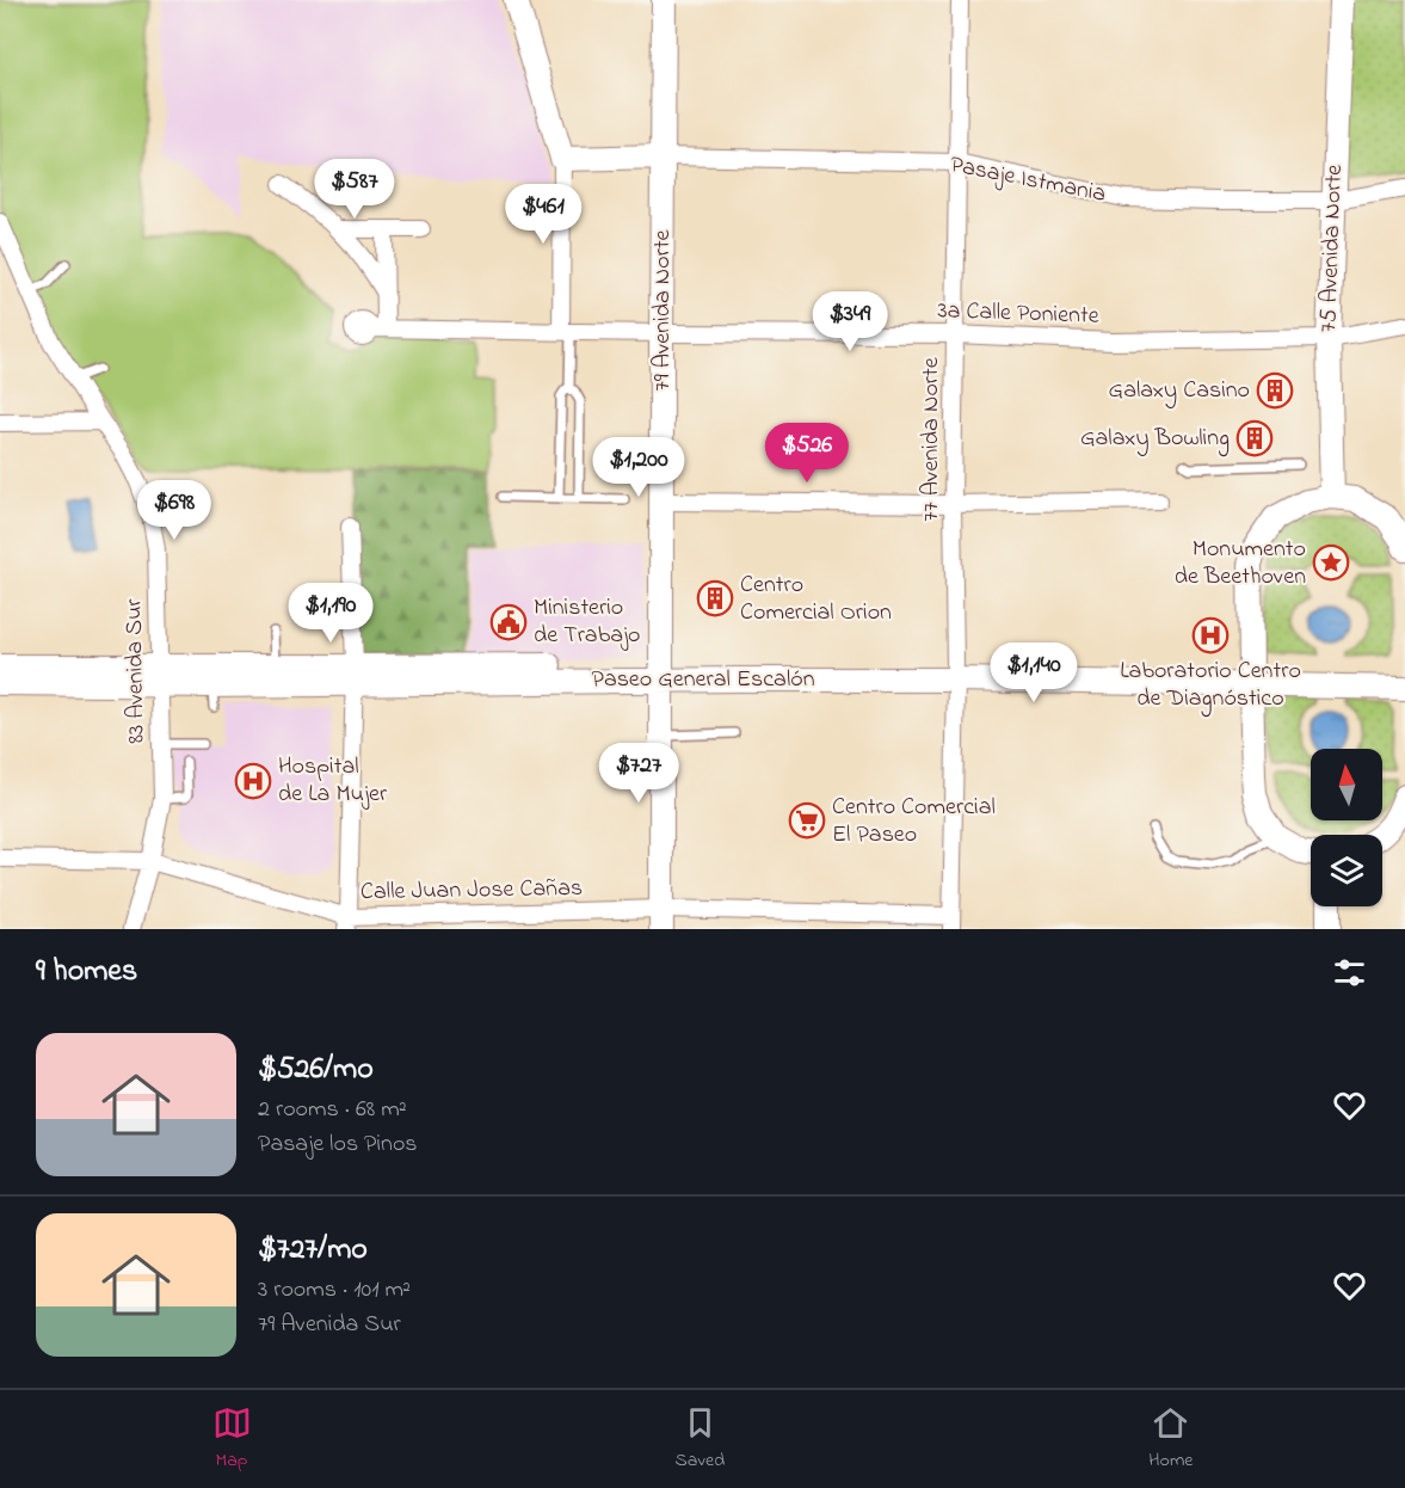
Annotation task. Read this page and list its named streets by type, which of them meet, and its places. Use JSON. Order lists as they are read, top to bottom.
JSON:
{
  "streets": {
    "main road": [
      "Pasaje Istmania",
      "75 Avenida Norte",
      "79 Avenida Norte",
      "Paseo General Escalón"
    ],
    "street": [
      "3a Calle Poniente",
      "77 Avenida Norte",
      "83 Avenida Sur",
      "Calle Juan Jose Cañas"
    ]
  },
  "crossings": [
    ["Pasaje Istmania", "75 Avenida Norte"],
    ["Pasaje Istmania", "79 Avenida Norte"],
    ["Pasaje Istmania", "77 Avenida Norte"],
    ["75 Avenida Norte", "3a Calle Poniente"],
    ["79 Avenida Norte", "3a Calle Poniente"],
    ["79 Avenida Norte", "Paseo General Escalón"],
    ["79 Avenida Norte", "Calle Juan Jose Cañas"],
    ["3a Calle Poniente", "77 Avenida Norte"],
    ["77 Avenida Norte", "Paseo General Escalón"],
    ["77 Avenida Norte", "Calle Juan Jose Cañas"],
    ["83 Avenida Sur", "Paseo General Escalón"],
    ["83 Avenida Sur", "Calle Juan Jose Cañas"]
  ],
  "places": {
    "building": ["Galaxy Casino", "Galaxy Bowling", "Centro Comercial Orion"],
    "place": ["Monumento de Beethoven"],
    "public building": ["Ministerio de Trabajo"],
    "hospital": ["Laboratorio Centro de Diagnóstico", "Hospital de La Mujer"],
    "supermarket": ["Centro Comercial El Paseo"]
  },
  "north": "top",
  "page": {
    "price": [
      "$587",
      "$461",
      "$349",
      "$526",
      "$1,200",
      "$698",
      "$1,190",
      "$1,140",
      "$727"
    ],
    "heading": "9 homes",
    "list": [
      {
        "name": "$526/mo",
        "note": "2 rooms · 68 m² · Pasaje los Pinos"
      },
      {
        "name": "$727/mo",
        "note": "3 rooms · 101 m² · 79 Avenida Sur"
      }
    ],
    "tabs": ["Map", "Saved", "Home"]
  }
}
